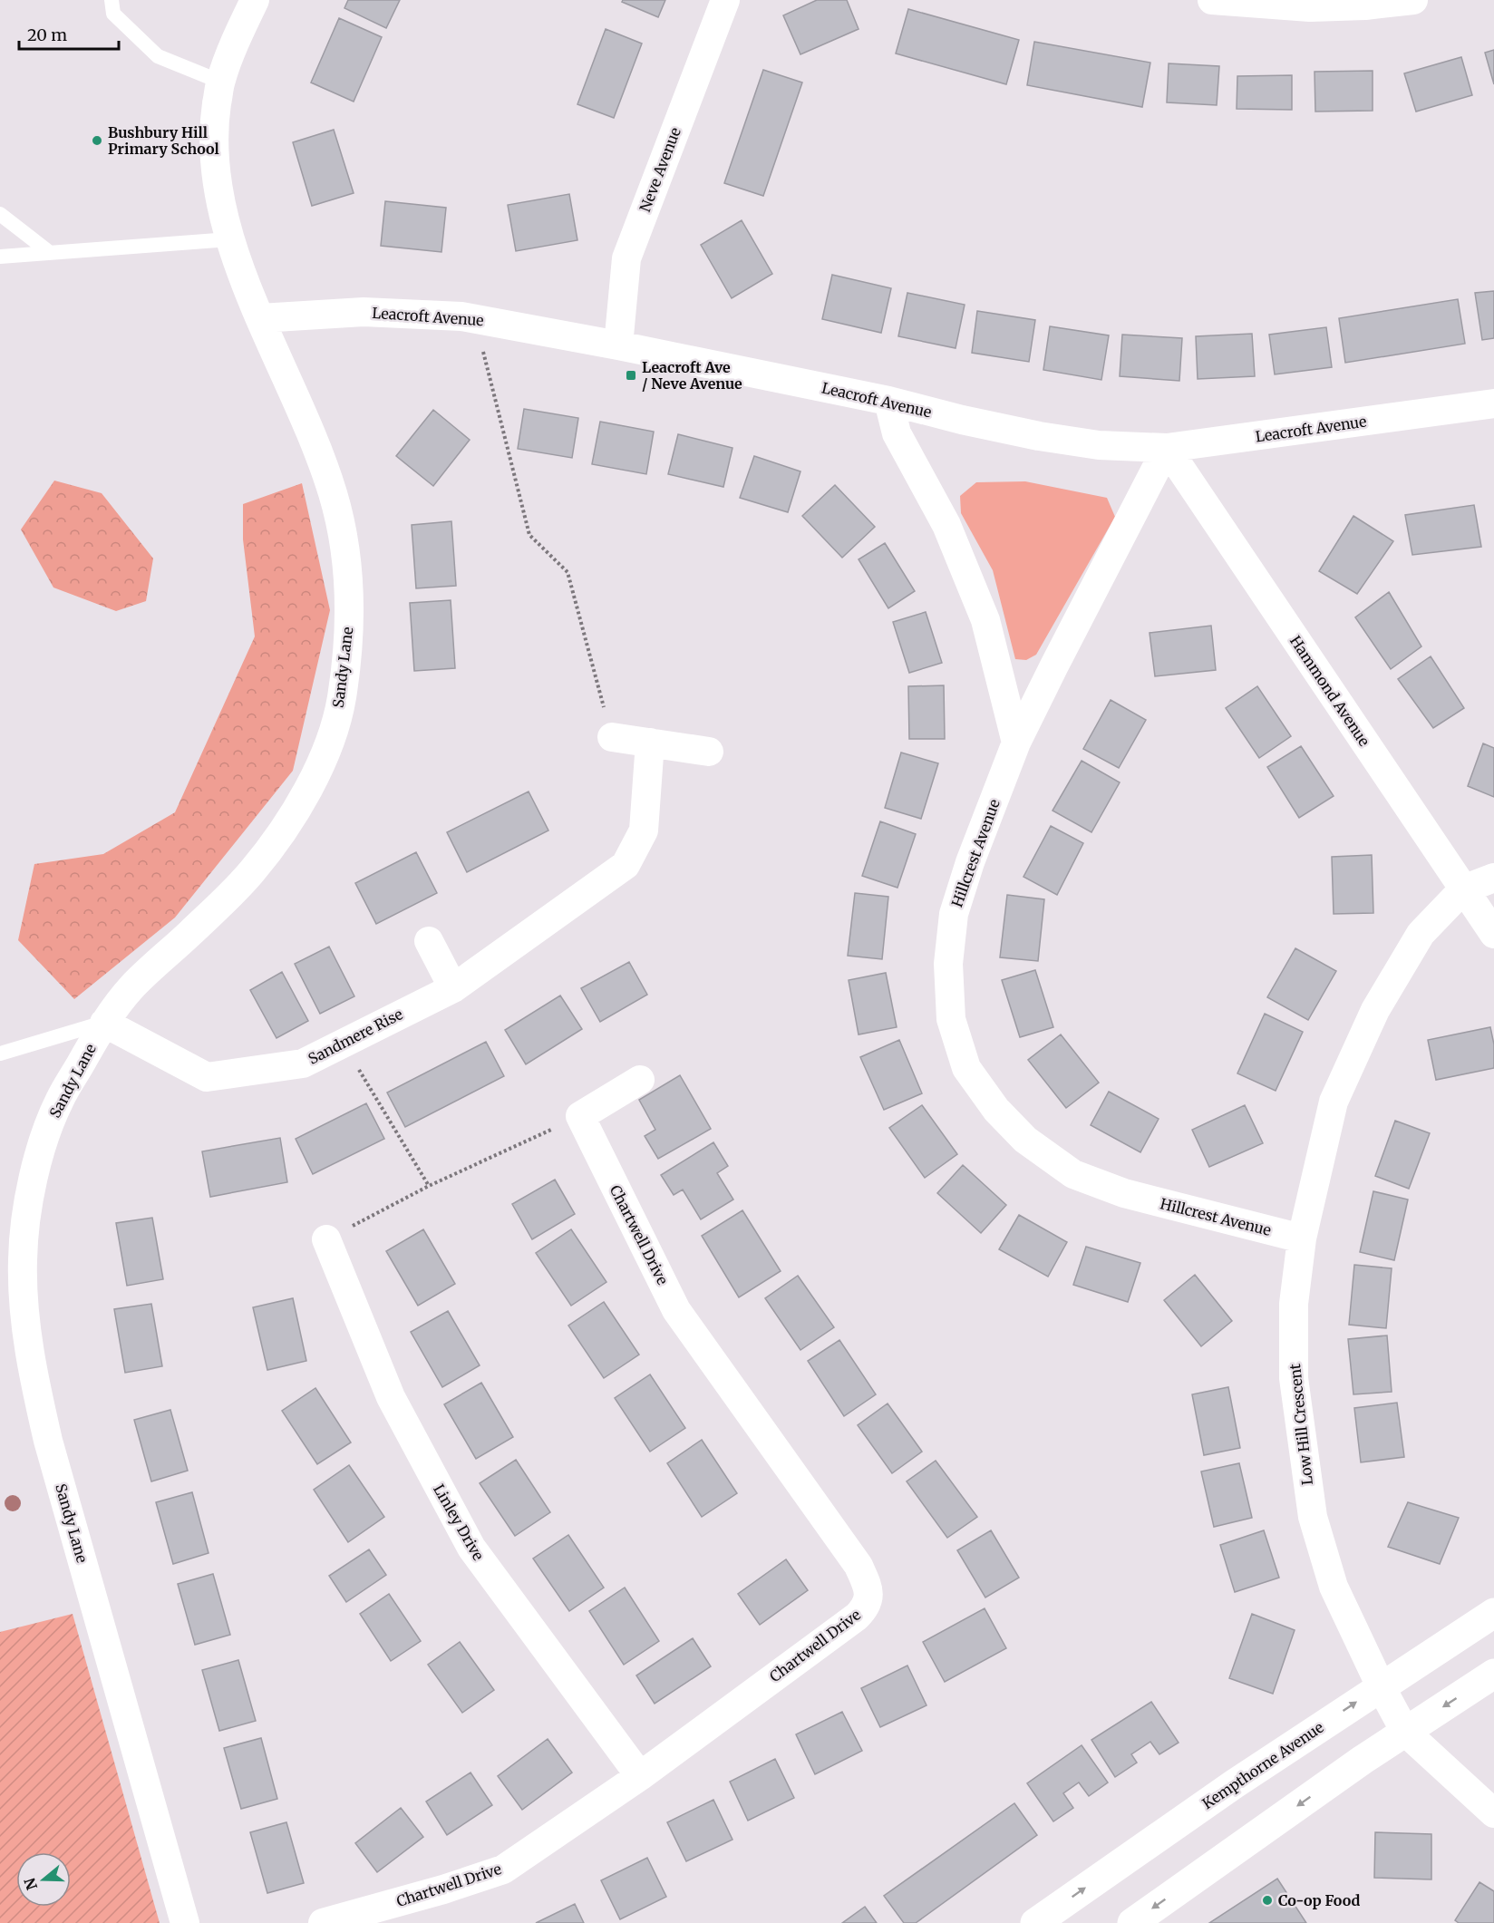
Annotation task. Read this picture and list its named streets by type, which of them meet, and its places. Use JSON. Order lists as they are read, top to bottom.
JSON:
{
  "streets": {
    "street": [
      "Neve Avenue",
      "Leacroft Avenue",
      "Sandy Lane",
      "Hammond Avenue",
      "Hillcrest Avenue",
      "Sandmere Rise",
      "Chartwell Drive",
      "Low Hill Crescent",
      "Linley Drive",
      "Kempthorne Avenue"
    ]
  },
  "crossings": [
    ["Neve Avenue", "Leacroft Avenue"],
    ["Leacroft Avenue", "Sandy Lane"],
    ["Leacroft Avenue", "Hammond Avenue"],
    ["Leacroft Avenue", "Hillcrest Avenue"],
    ["Sandy Lane", "Sandmere Rise"],
    ["Hammond Avenue", "Hillcrest Avenue"],
    ["Hammond Avenue", "Low Hill Crescent"],
    ["Hillcrest Avenue", "Low Hill Crescent"],
    ["Chartwell Drive", "Linley Drive"],
    ["Low Hill Crescent", "Kempthorne Avenue"]
  ],
  "places": {
    "other": ["Bushbury Hill Primary School", "Co-op Food"],
    "transit": ["Leacroft Ave / Neve Avenue"]
  },
  "scale_bar": "20 m",
  "north": "left"
}
